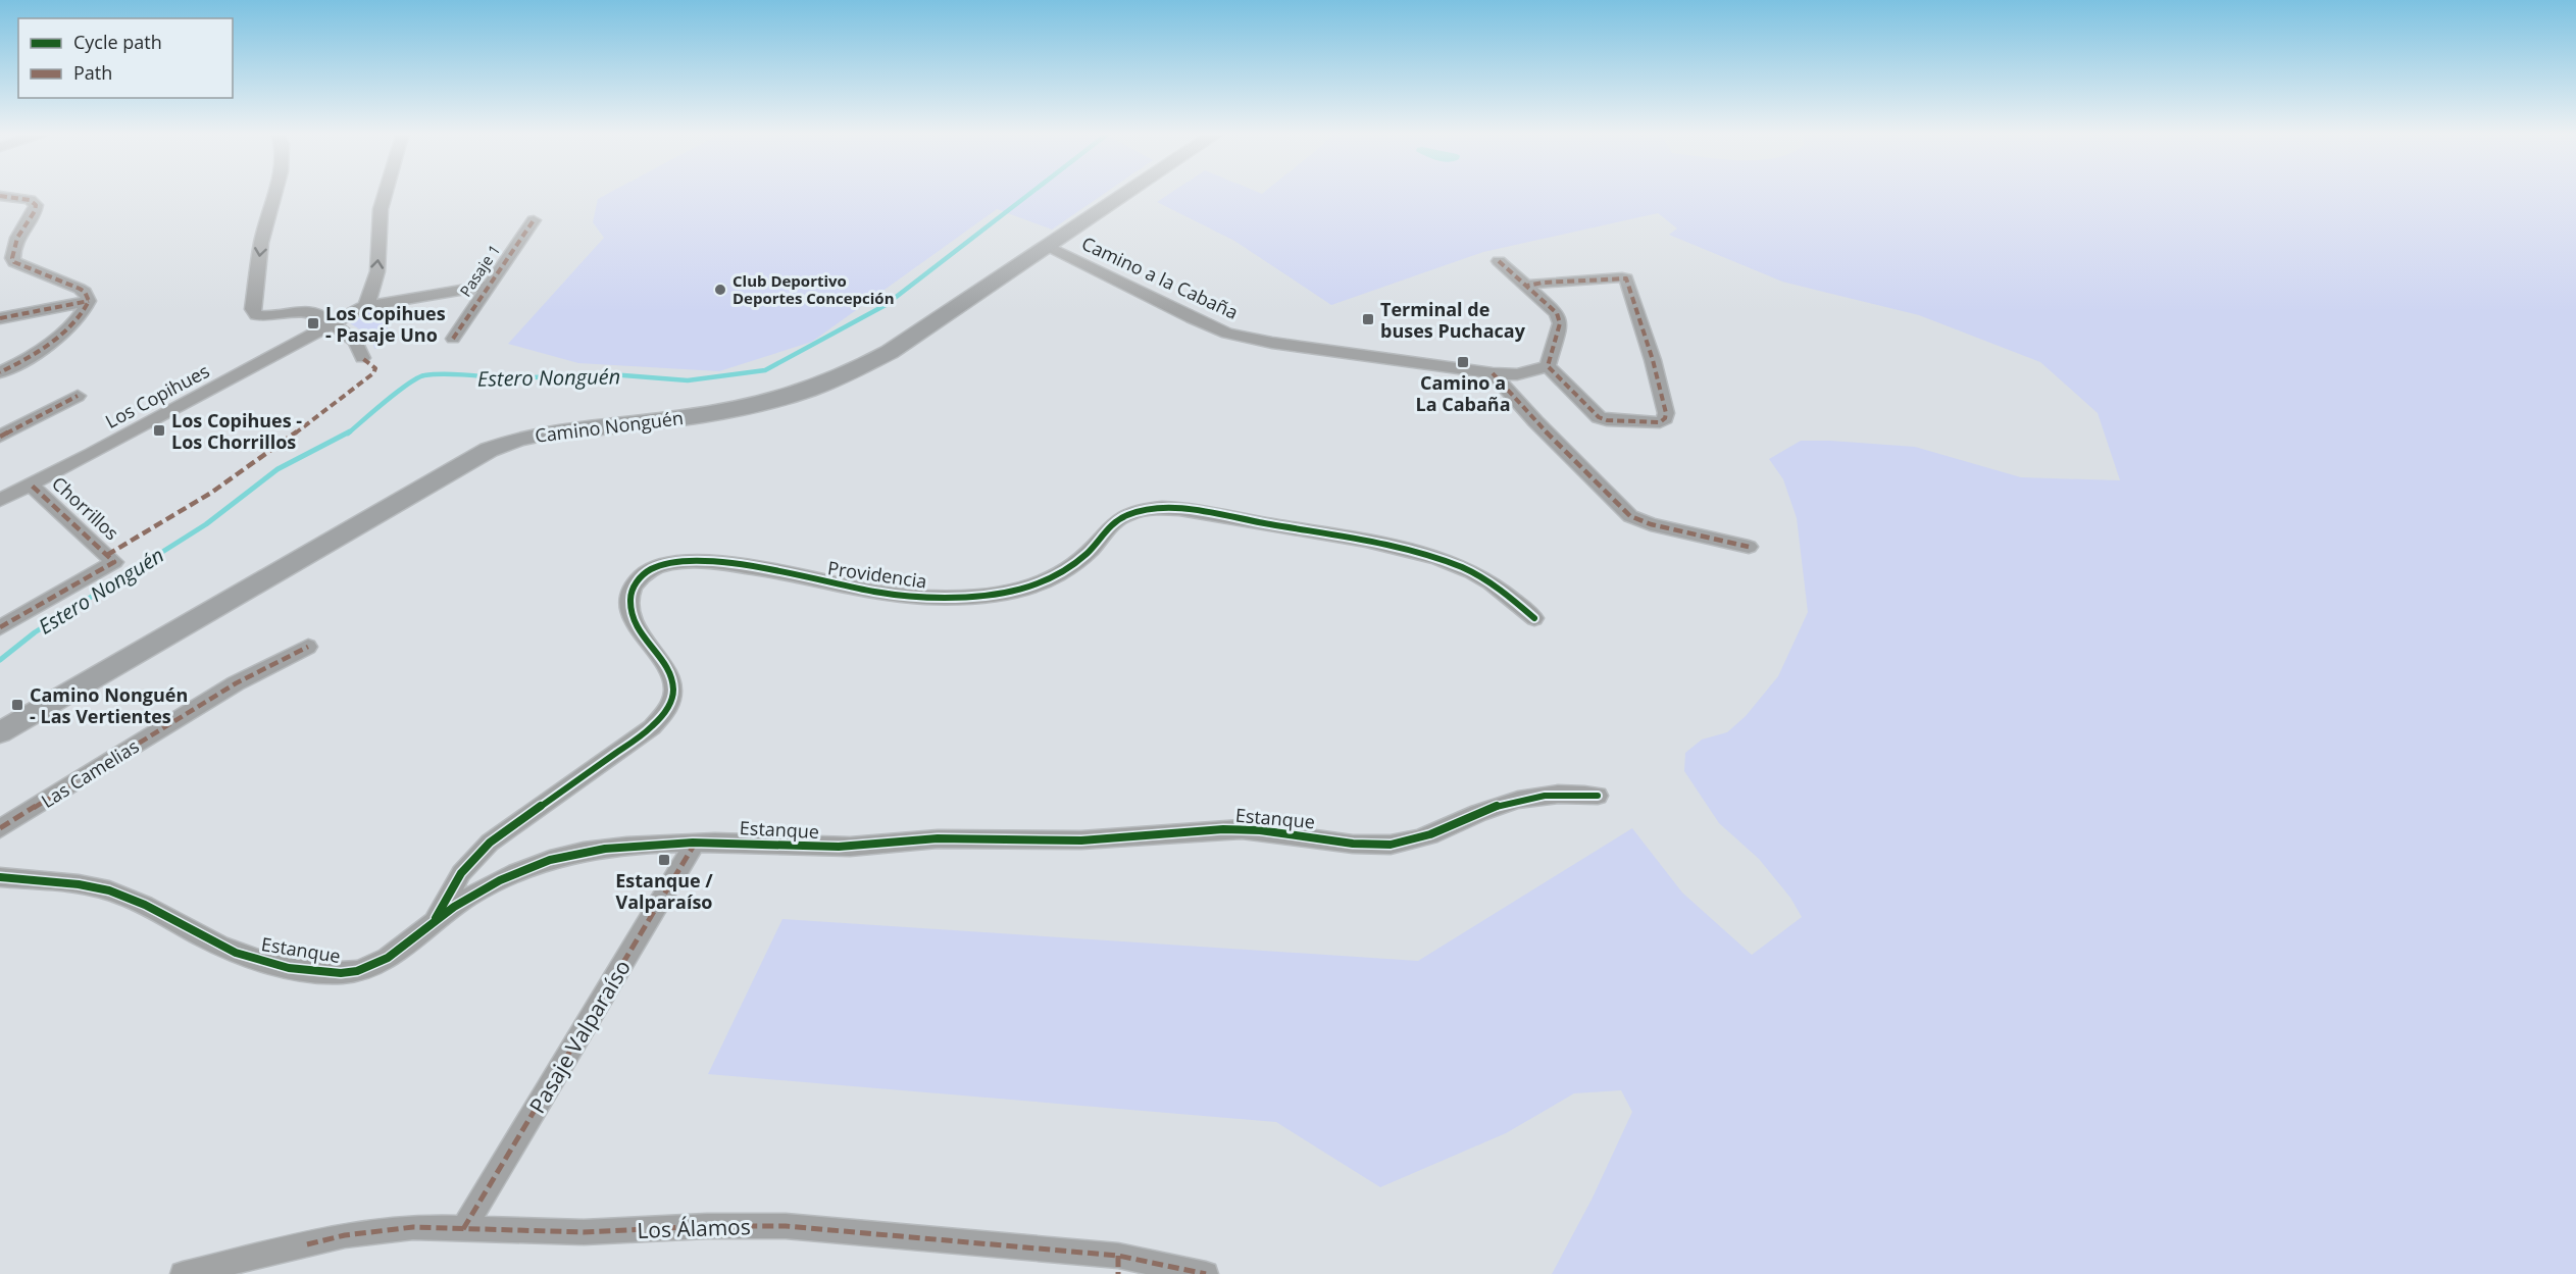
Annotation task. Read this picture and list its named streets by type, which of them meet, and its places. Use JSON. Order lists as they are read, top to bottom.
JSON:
{
  "streets": {
    "main road": ["Camino Nonguén"],
    "street": [
      "Pasaje 1",
      "Camino a la Cabaña",
      "Los Copihues",
      "Chorrillos",
      "Providencia",
      "Las Camelias",
      "Estanque",
      "Pasaje Valparaíso",
      "Los Álamos"
    ]
  },
  "crossings": [
    ["Pasaje 1", "Los Copihues"],
    ["Camino a la Cabaña", "Camino Nonguén"],
    ["Los Copihues", "Chorrillos"],
    ["Providencia", "Estanque"],
    ["Estanque", "Pasaje Valparaíso"],
    ["Pasaje Valparaíso", "Los Álamos"]
  ],
  "water": ["Estero Nonguén"],
  "places": {
    "other": ["Club Deportivo Deportes Concepción"],
    "transit": [
      "Terminal de buses Puchacay",
      "Los Copihues - Pasaje Uno",
      "Camino a La Cabaña",
      "Los Copihues - Los Chorrillos",
      "Camino Nonguén - Las Vertientes",
      "Estanque / Valparaíso"
    ]
  },
  "legend": ["Cycle path", "Path"]
}
